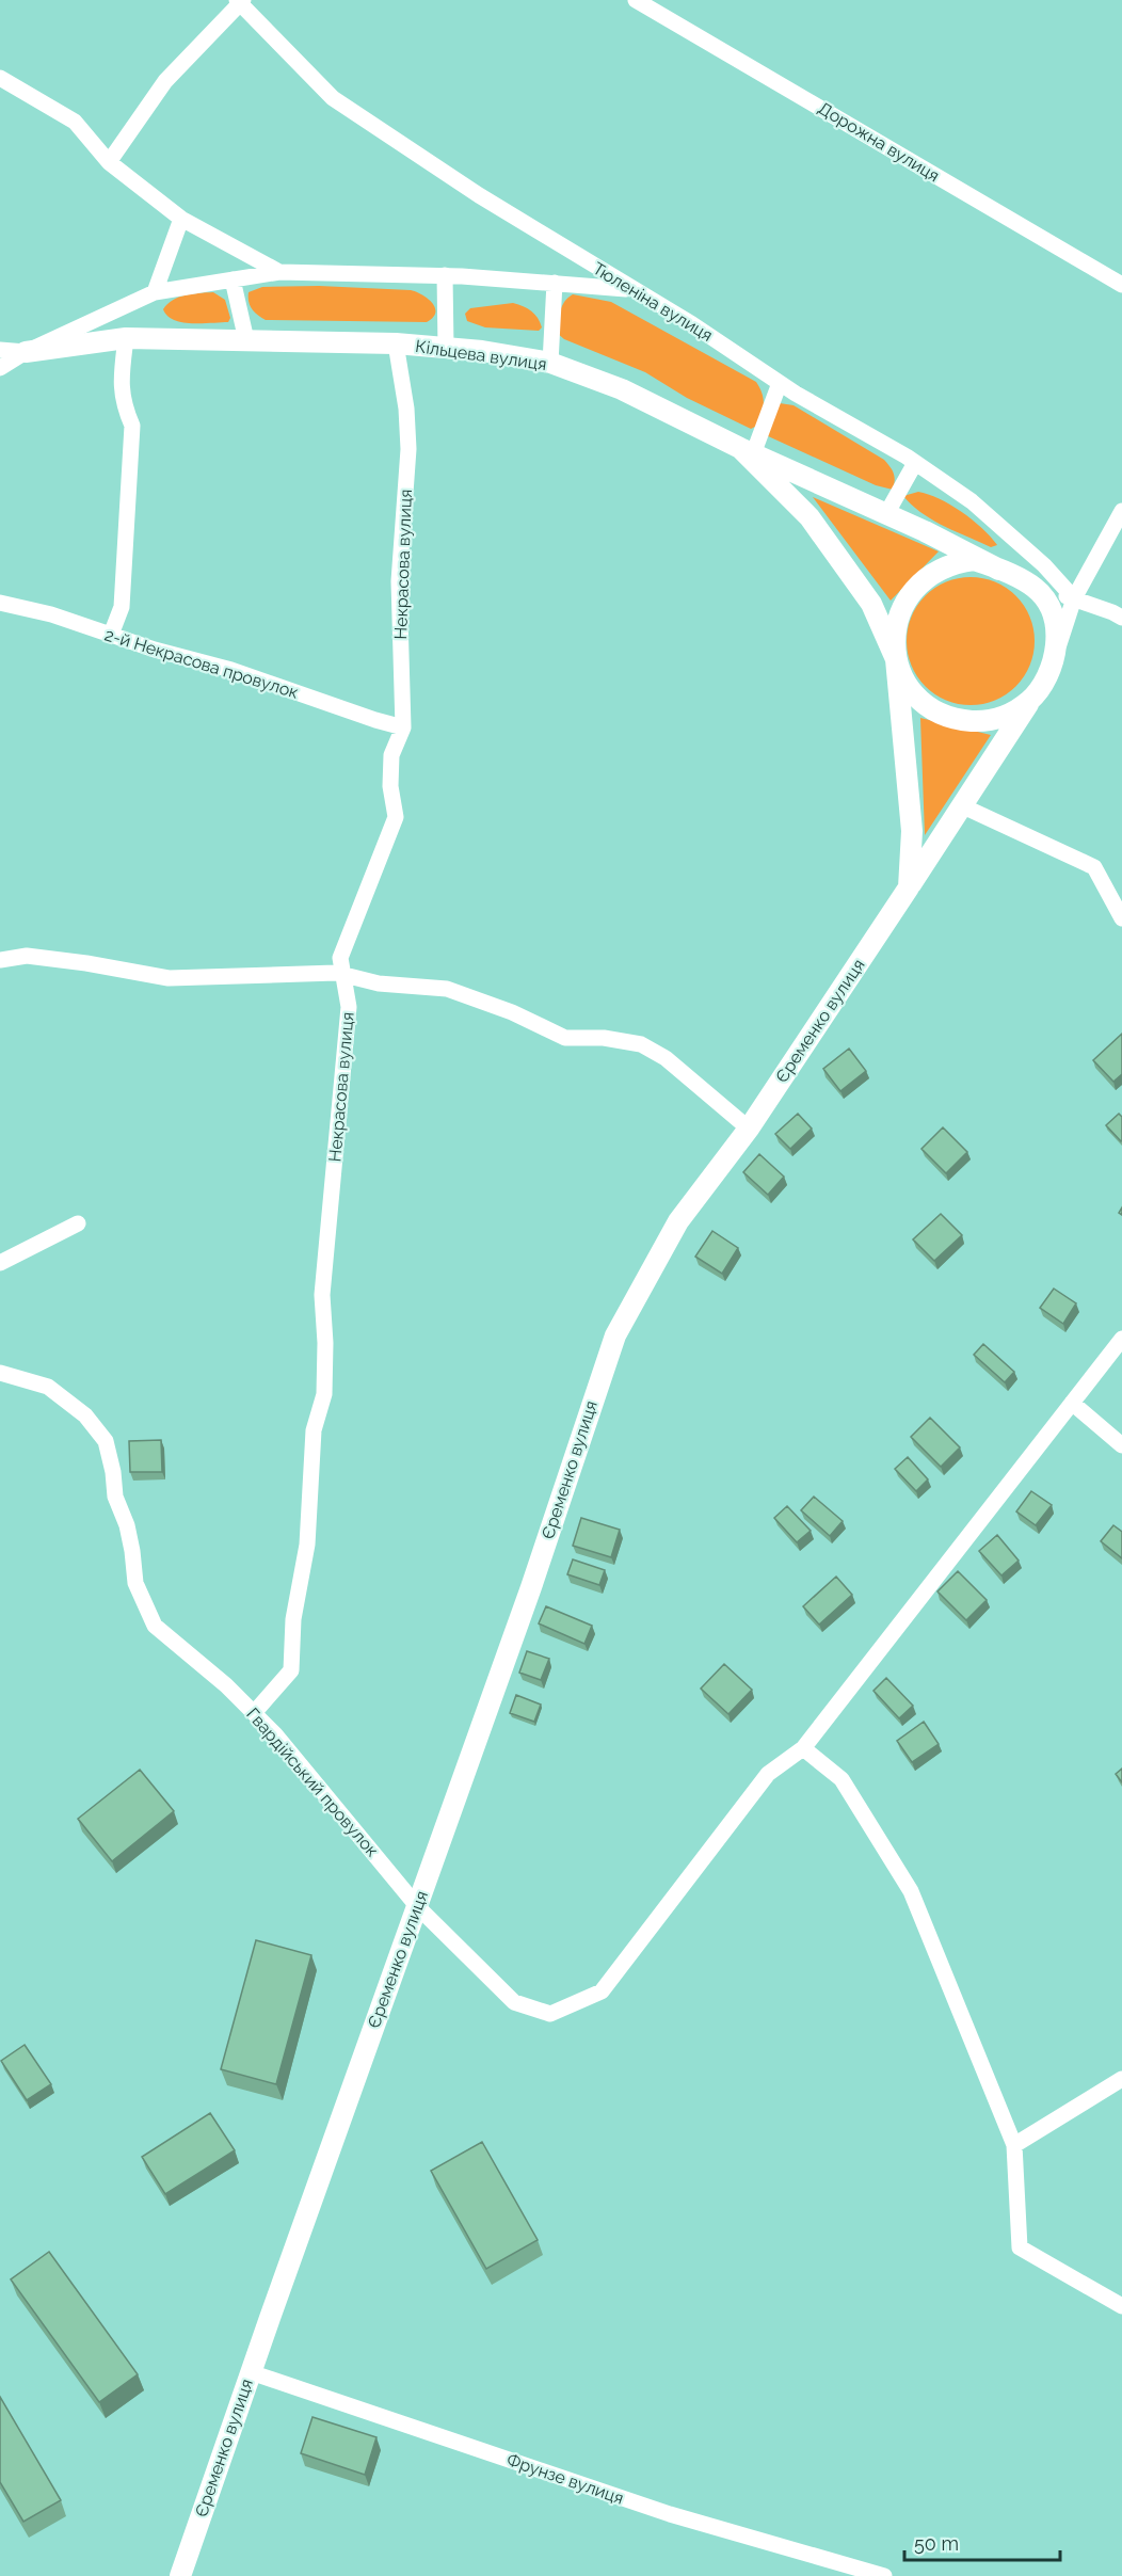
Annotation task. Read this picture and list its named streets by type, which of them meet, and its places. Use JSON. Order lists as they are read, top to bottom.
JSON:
{
  "streets": {
    "street": [
      "Дорожна вулиця",
      "Тюленіна вулиця",
      "Кільцева вулиця",
      "Некрасова вулиця",
      "2-й Некрасова провулок",
      "Єременко вулиця",
      "Гвардійський провулок",
      "Фрунзе вулиця"
    ]
  },
  "crossings": [
    ["Кільцева вулиця", "Некрасова вулиця"],
    ["Кільцева вулиця", "Єременко вулиця"],
    ["Некрасова вулиця", "2-й Некрасова провулок"],
    ["Некрасова вулиця", "Гвардійський провулок"],
    ["Єременко вулиця", "Гвардійський провулок"],
    ["Єременко вулиця", "Фрунзе вулиця"]
  ],
  "scale_bar": "50 m"
}
